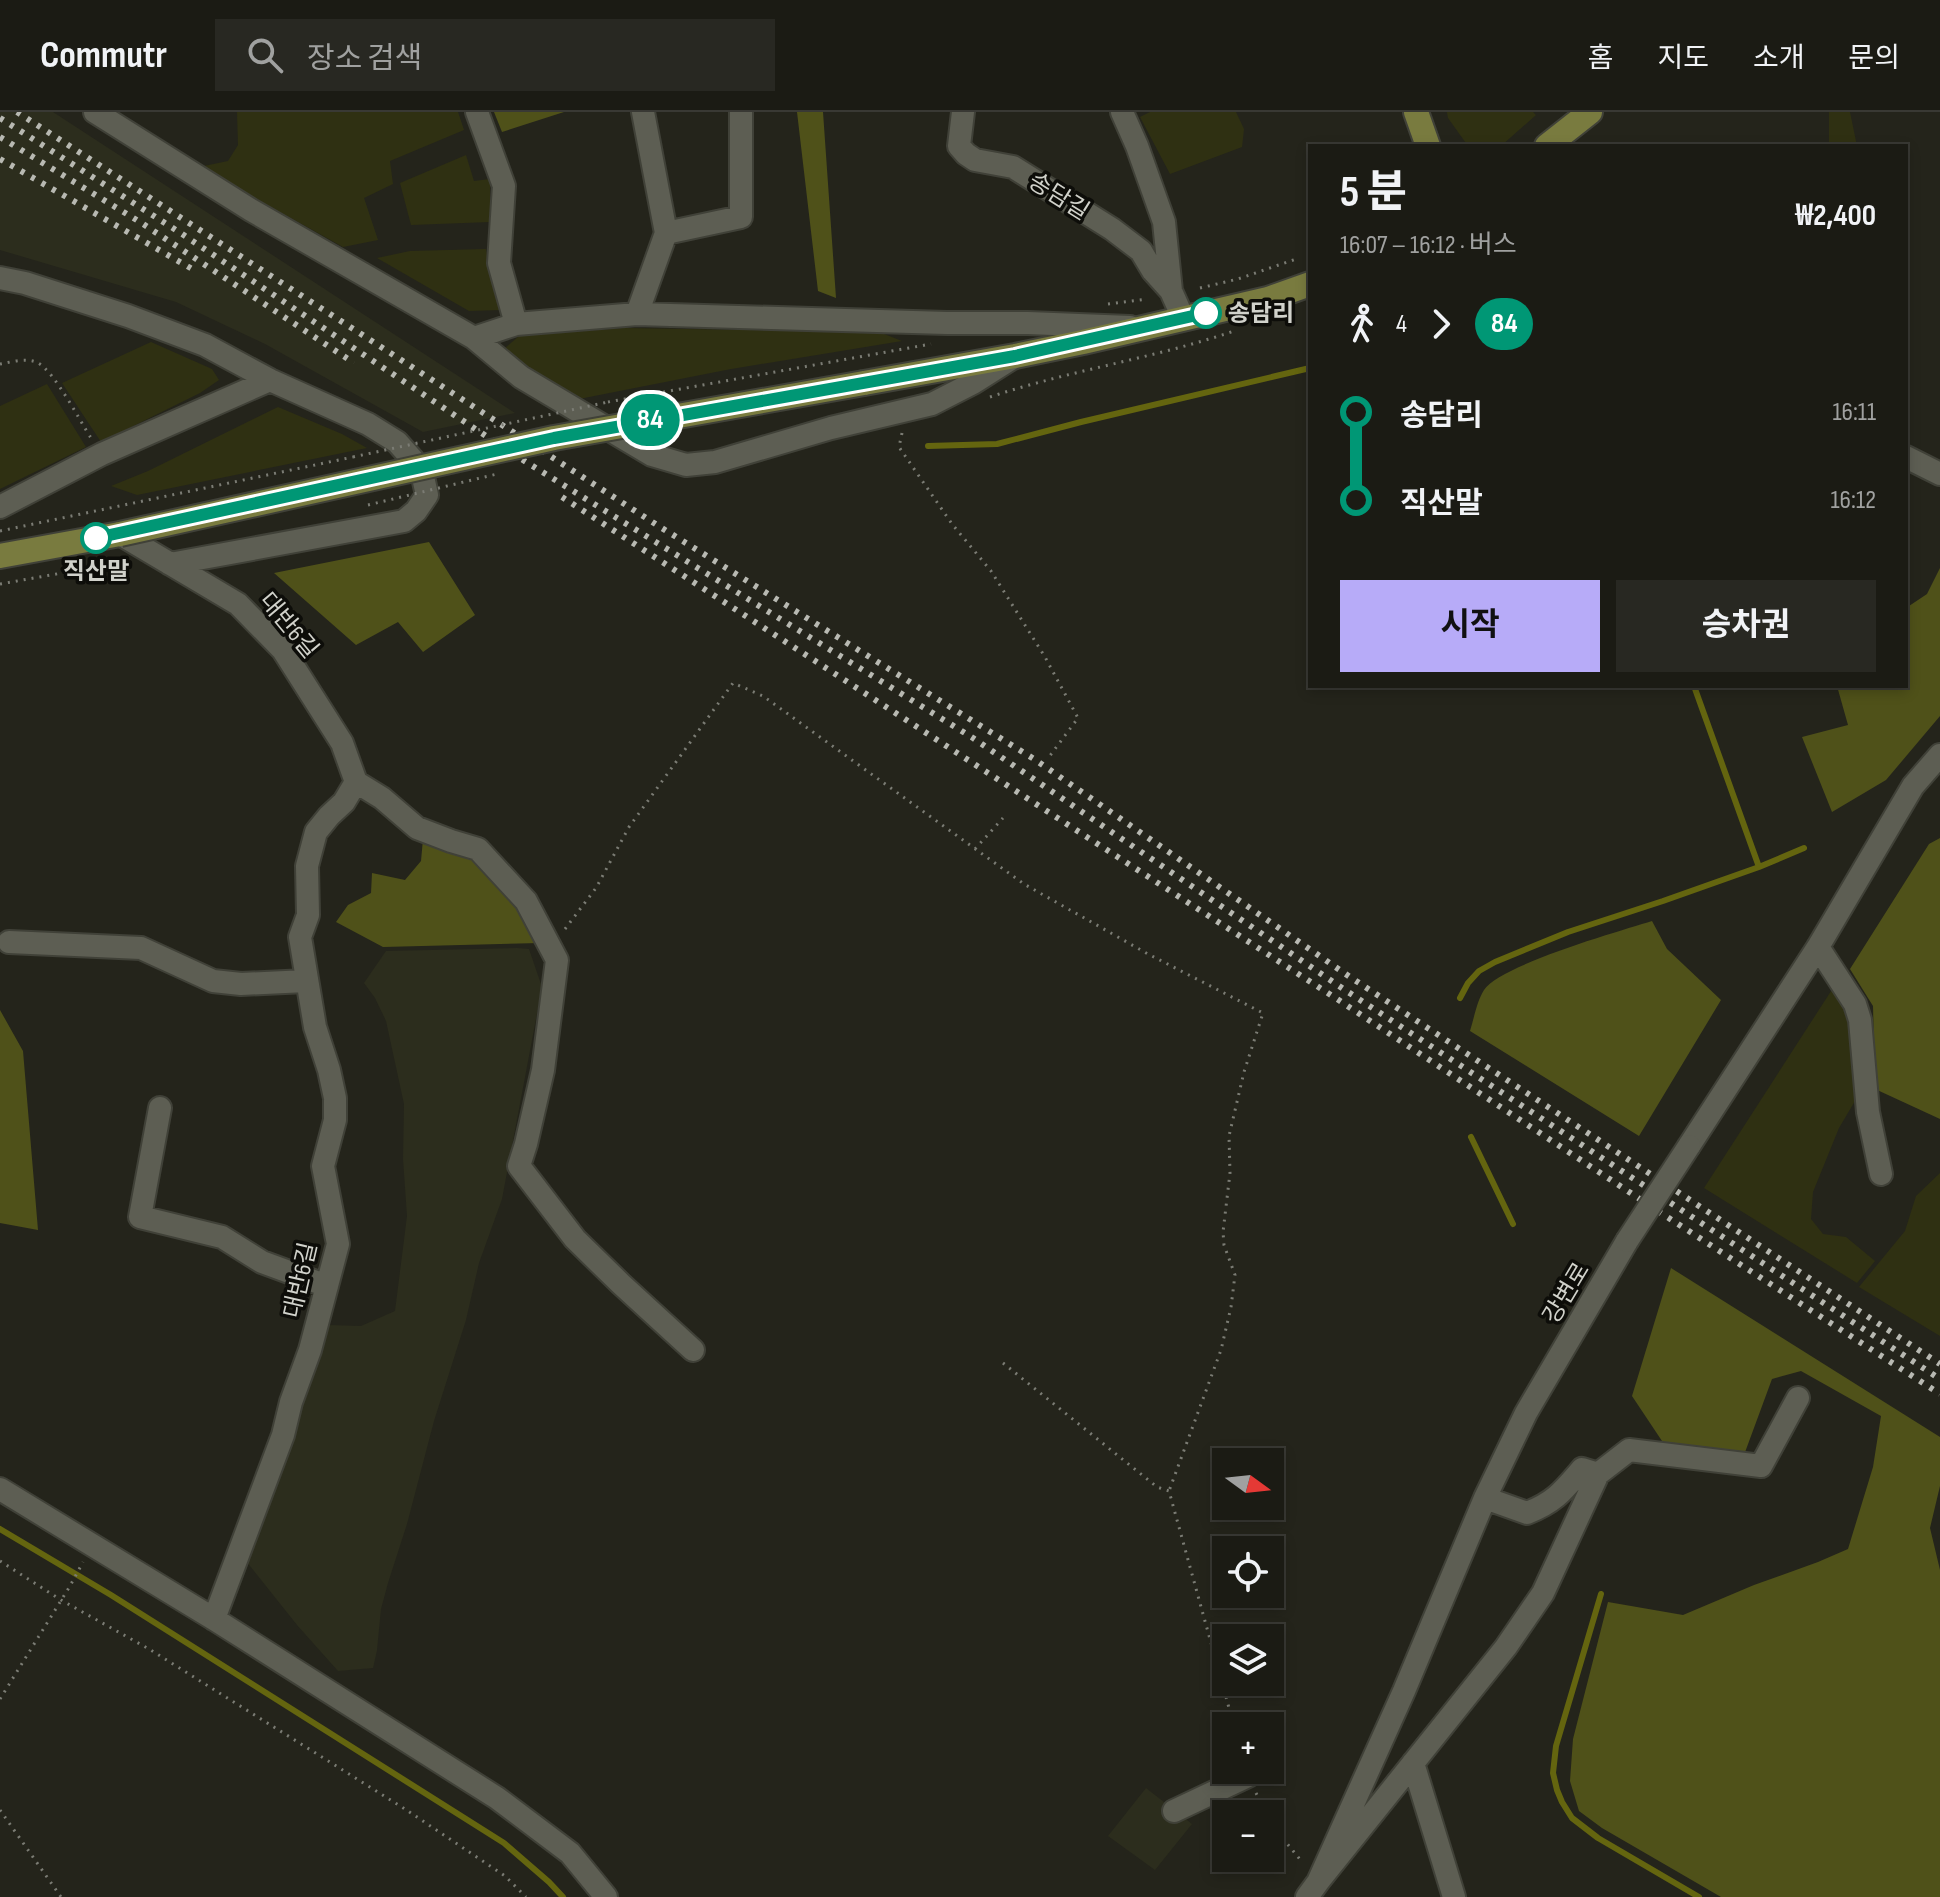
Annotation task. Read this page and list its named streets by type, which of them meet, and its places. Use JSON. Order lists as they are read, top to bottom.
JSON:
{
  "streets": {
    "street": ["송담길", "대반6길", "강변로"]
  },
  "places": ["송담리", "직산말"],
  "lines": ["bus line 84"],
  "north": "right",
  "page": {
    "header": "Commutr",
    "search": "장소 검색",
    "nav": [
      "홈",
      "지도",
      "소개",
      "문의"
    ],
    "on_map": "84",
    "heading": ["5 분", "16:07 – 16:12 · 버스", "₩2,400"],
    "legs": ["4", "84"],
    "list": [
      {
        "name": "송담리",
        "value": "16:11"
      },
      {
        "name": "직산말",
        "value": "16:12"
      }
    ],
    "buttons": ["시작", "승차권"],
    "map_buttons": ["+", "−"]
  }
}
